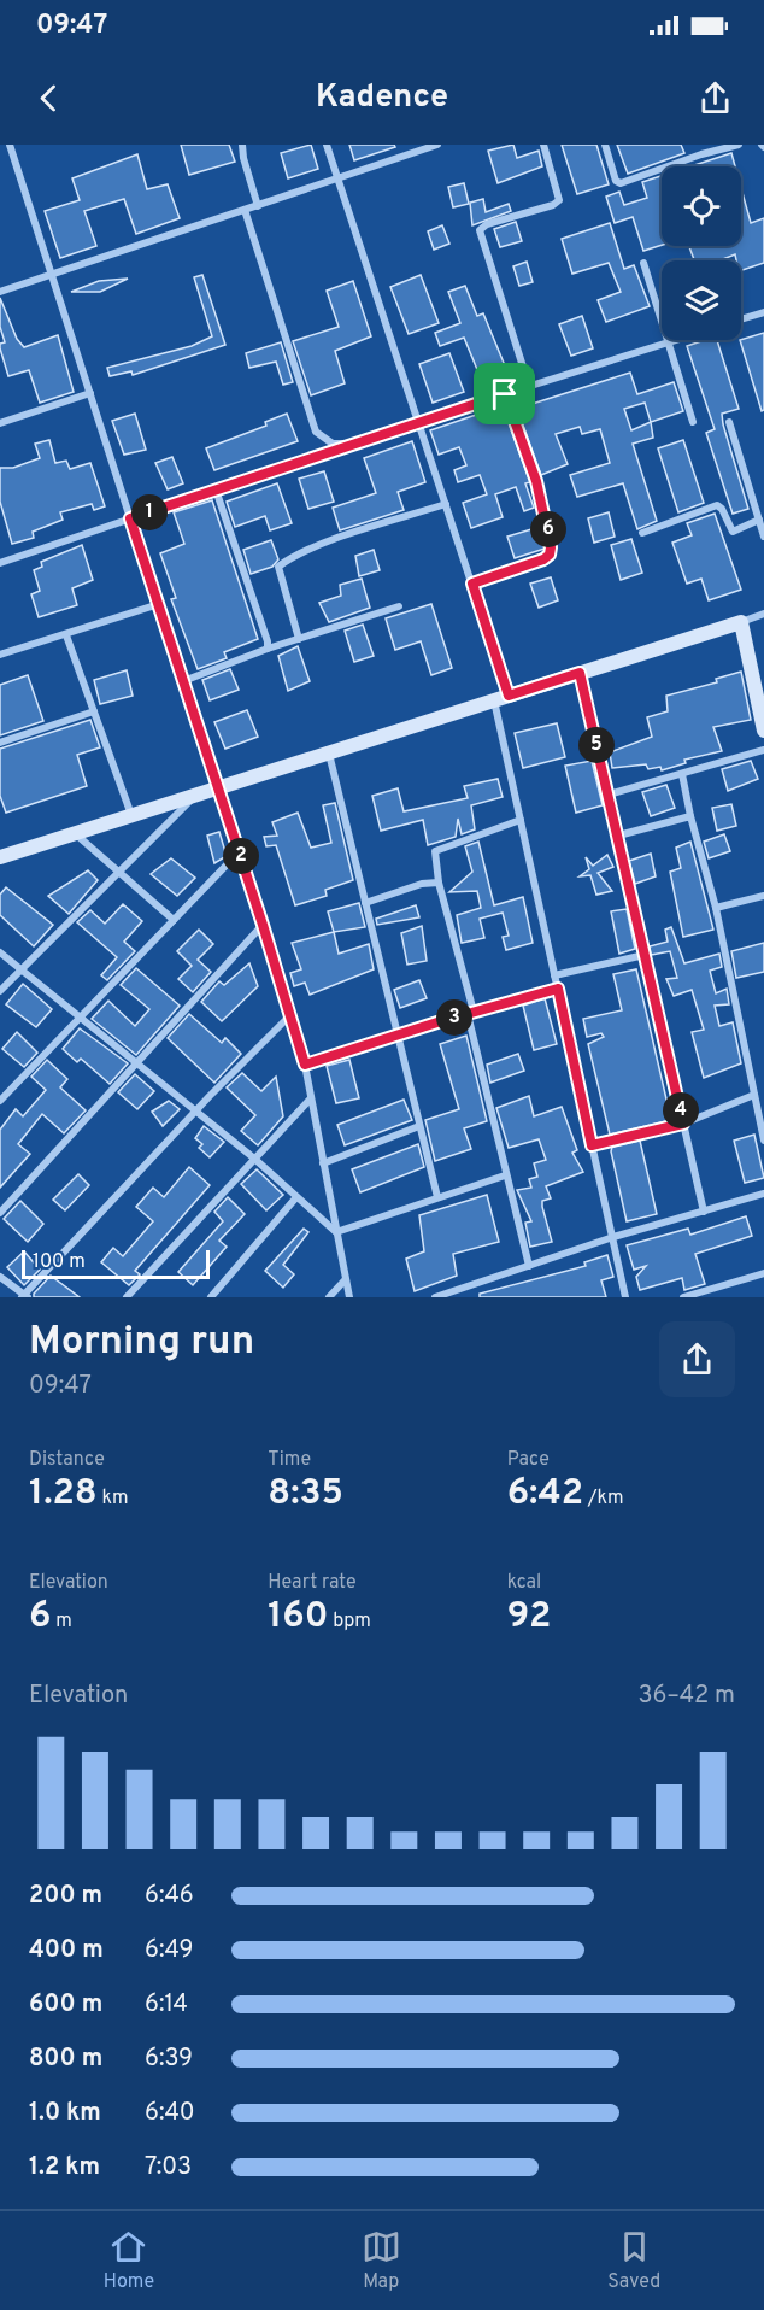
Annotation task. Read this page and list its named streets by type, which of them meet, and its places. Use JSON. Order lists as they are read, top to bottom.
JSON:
{
  "scale_bar": "100 m",
  "page": {
    "status": "09:47",
    "header": "Kadence",
    "pins": [
      "1",
      "6",
      "5",
      "2",
      "3",
      "4"
    ],
    "scale": "100 m",
    "heading": ["Morning run", "09:47"],
    "stats": [
      ["Distance", "1.28 km"],
      ["Time", "8:35"],
      ["Pace", "6:42 /km"],
      ["Elevation", "6 m"],
      ["Heart rate", "160 bpm"],
      ["kcal", "92"]
    ],
    "chart": ["Elevation", "36–42 m"],
    "list": [
      {
        "name": "200 m",
        "note": "6:46"
      },
      {
        "name": "400 m",
        "note": "6:49"
      },
      {
        "name": "600 m",
        "note": "6:14"
      },
      {
        "name": "800 m",
        "note": "6:39"
      },
      {
        "name": "1.0 km",
        "note": "6:40"
      },
      {
        "name": "1.2 km",
        "note": "7:03"
      }
    ],
    "tabs": ["Home", "Map", "Saved"]
  }
}
